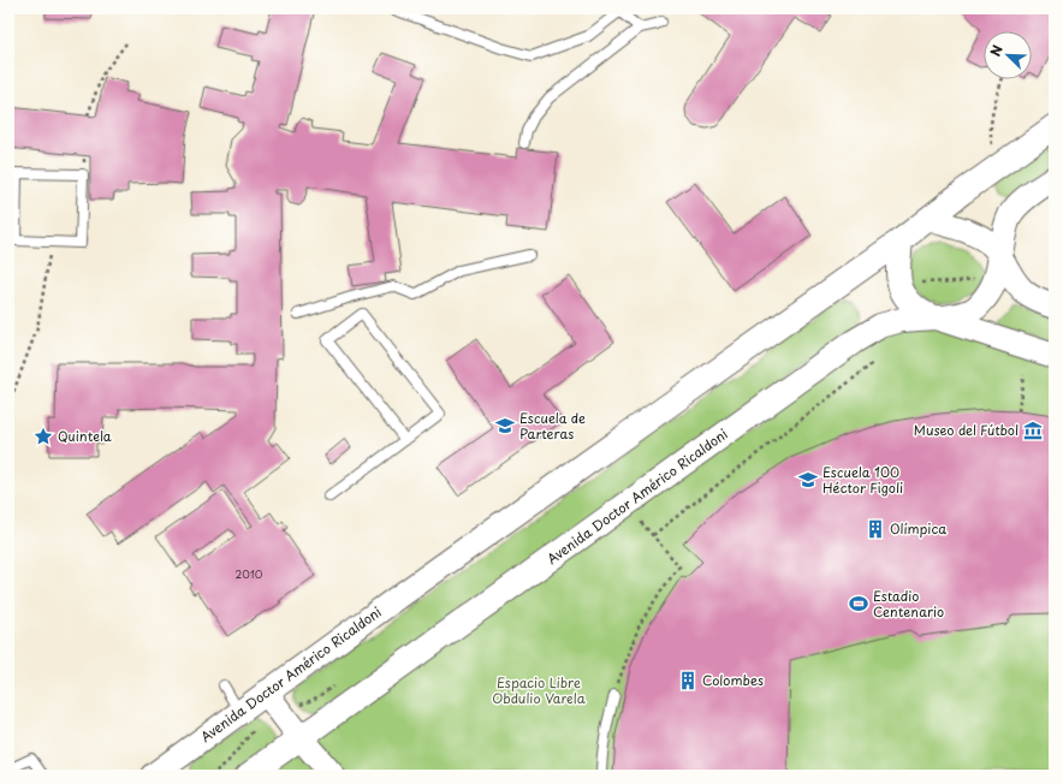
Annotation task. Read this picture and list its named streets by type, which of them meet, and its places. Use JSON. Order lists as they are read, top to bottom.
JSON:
{
  "streets": {
    "street": ["Avenida Doctor Américo Ricaldoni"]
  },
  "parks": ["Espacio Libre Obdulio Varela"],
  "places": {
    "school or university": ["Escuela de Parteras", "Escuela 100 Héctor Figoli"],
    "museum": ["Museo del Fútbol"],
    "place": ["Quintela"],
    "building": ["Olímpica", "Colombes"],
    "sports": ["Estadio Centenario"]
  },
  "house_numbers": ["2010"],
  "north": "top left"
}
